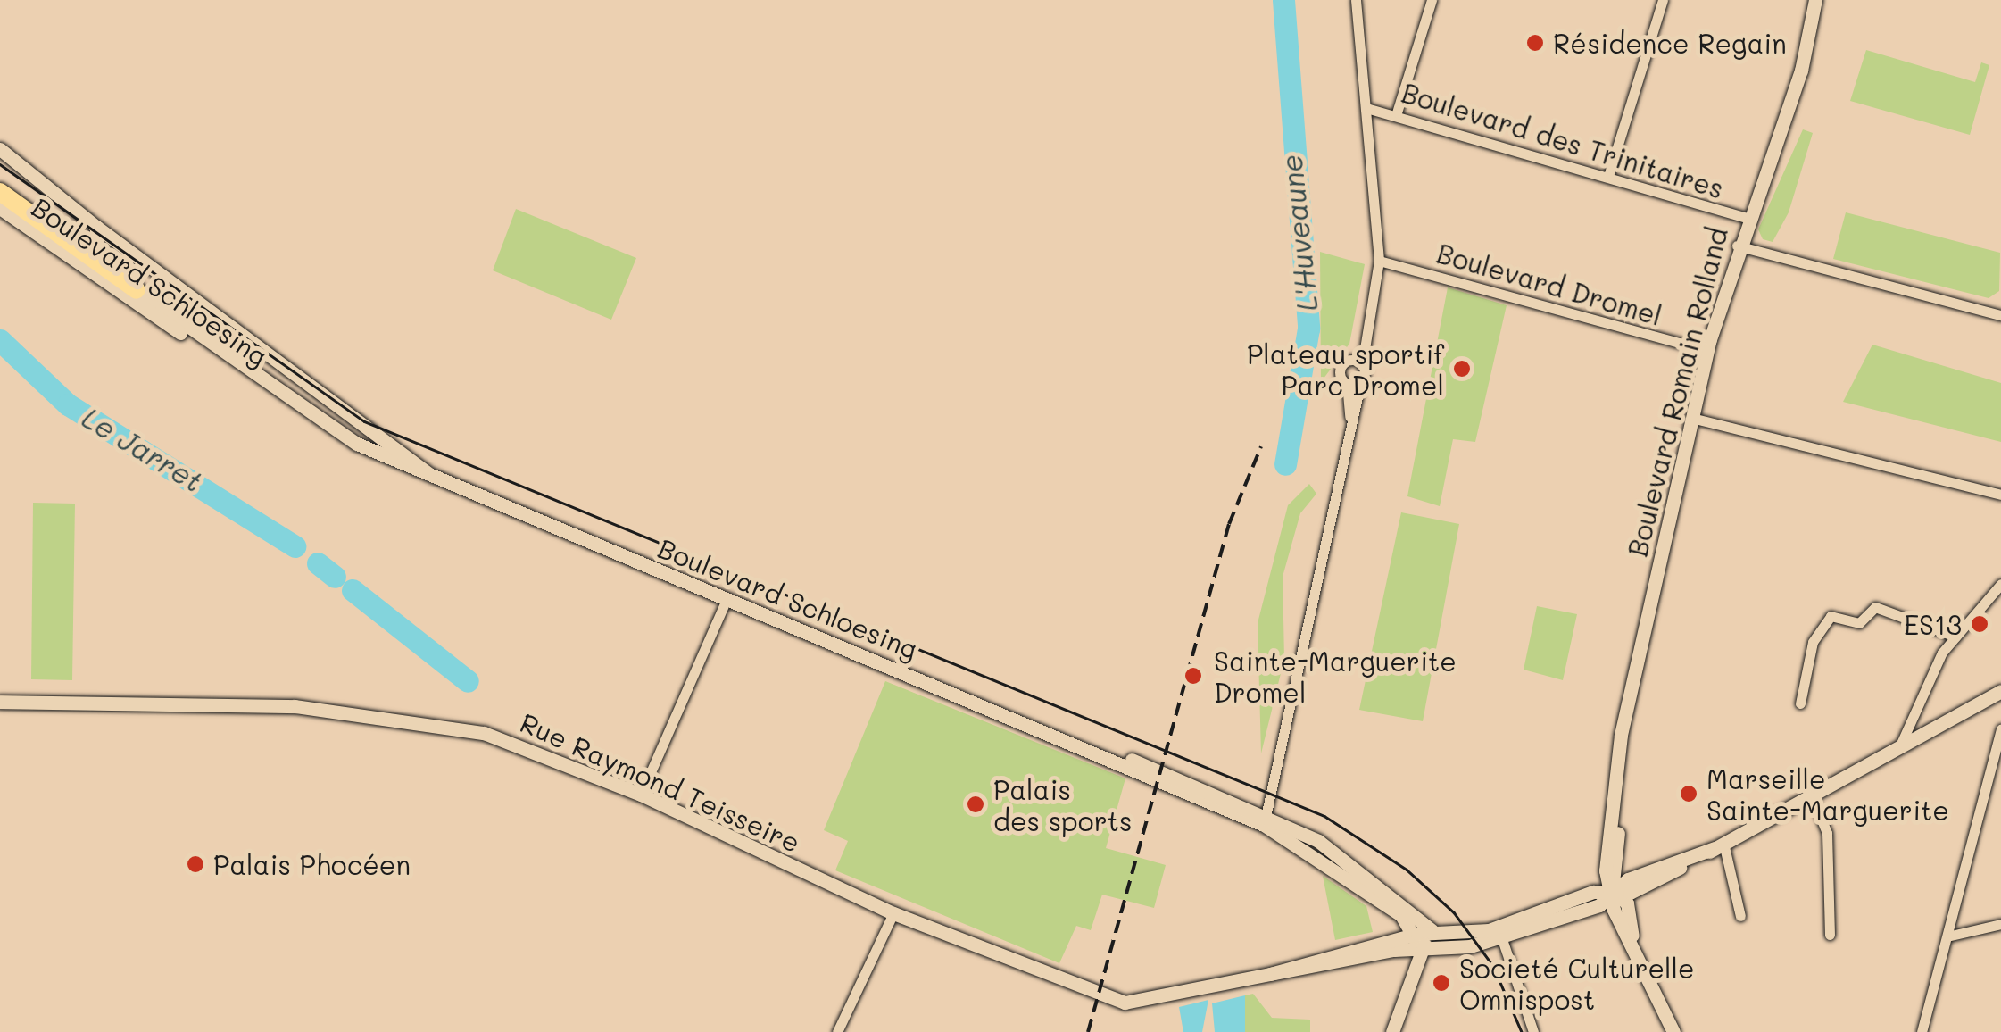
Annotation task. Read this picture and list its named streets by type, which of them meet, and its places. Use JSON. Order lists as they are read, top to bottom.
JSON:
{
  "streets": {
    "main road": ["Boulevard Schloesing", "Boulevard Romain Rolland", "Rue Raymond Teisseire"],
    "street": ["Boulevard des Trinitaires", "Boulevard Dromel"]
  },
  "crossings": [
    ["Boulevard des Trinitaires", "Boulevard Romain Rolland"],
    ["Boulevard Dromel", "Boulevard Romain Rolland"]
  ],
  "water": ["L'Huveaune", "Le Jarret"],
  "places": [
    "Résidence Regain",
    "Plateau sportif Parc Dromel",
    "ES13",
    "Sainte-Marguerite Dromel",
    "Marseille Sainte-Marguerite",
    "Palais des sports",
    "Palais Phocéen",
    "Societé Culturelle Omnispost"
  ]
}
